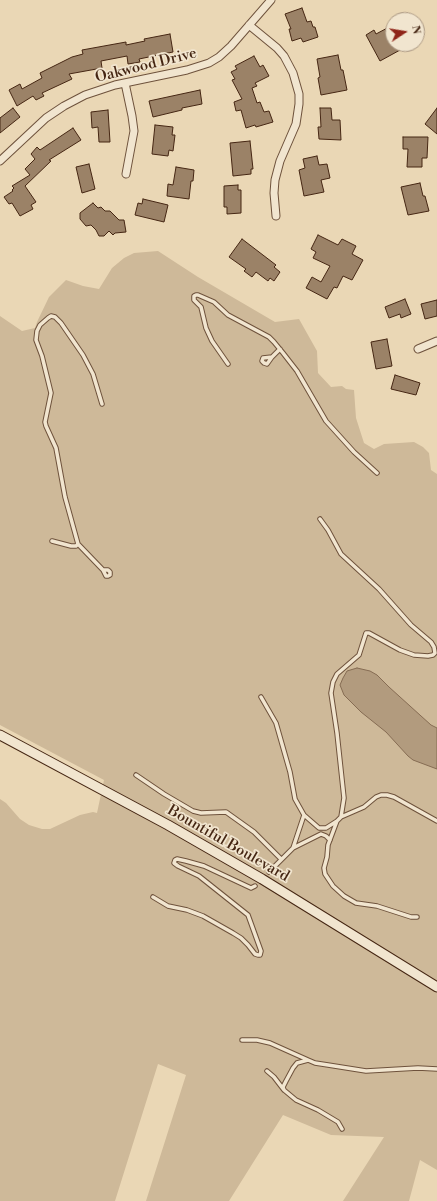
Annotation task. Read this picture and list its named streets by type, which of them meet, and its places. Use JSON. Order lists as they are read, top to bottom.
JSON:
{
  "streets": {
    "main road": ["Bountiful Boulevard"],
    "street": ["Oakwood Drive"]
  },
  "north": "right"
}
